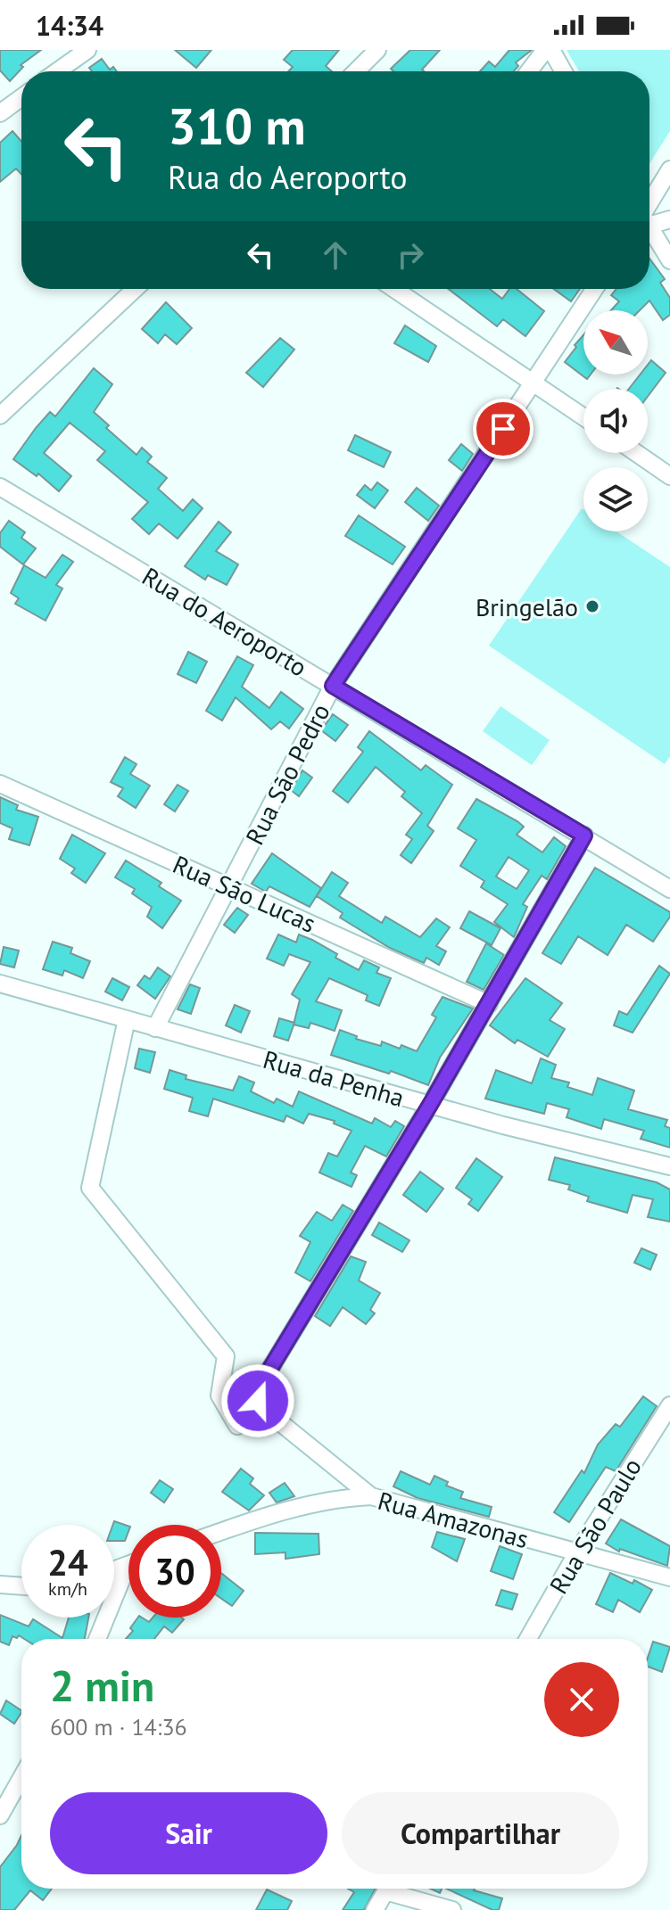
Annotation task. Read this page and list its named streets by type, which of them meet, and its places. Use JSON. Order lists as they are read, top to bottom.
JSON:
{
  "streets": {
    "street": [
      "Rua do Aeroporto",
      "Rua São Pedro",
      "Rua São Lucas",
      "Rua da Penha",
      "Rua Amazonas",
      "Rua São Paulo"
    ]
  },
  "crossings": [
    ["Rua do Aeroporto", "Rua São Pedro"],
    ["Rua São Pedro", "Rua São Lucas"],
    ["Rua São Pedro", "Rua da Penha"],
    ["Rua Amazonas", "Rua São Paulo"]
  ],
  "places": ["Bringelão"],
  "north": "top left",
  "page": {
    "status": "14:34",
    "turn": ["310 m", "Rua do Aeroporto"],
    "speed": "24 km/h",
    "limit": "30",
    "heading": ["2 min", "600 m · 14:36"],
    "buttons": ["Sair", "Compartilhar"]
  }
}
